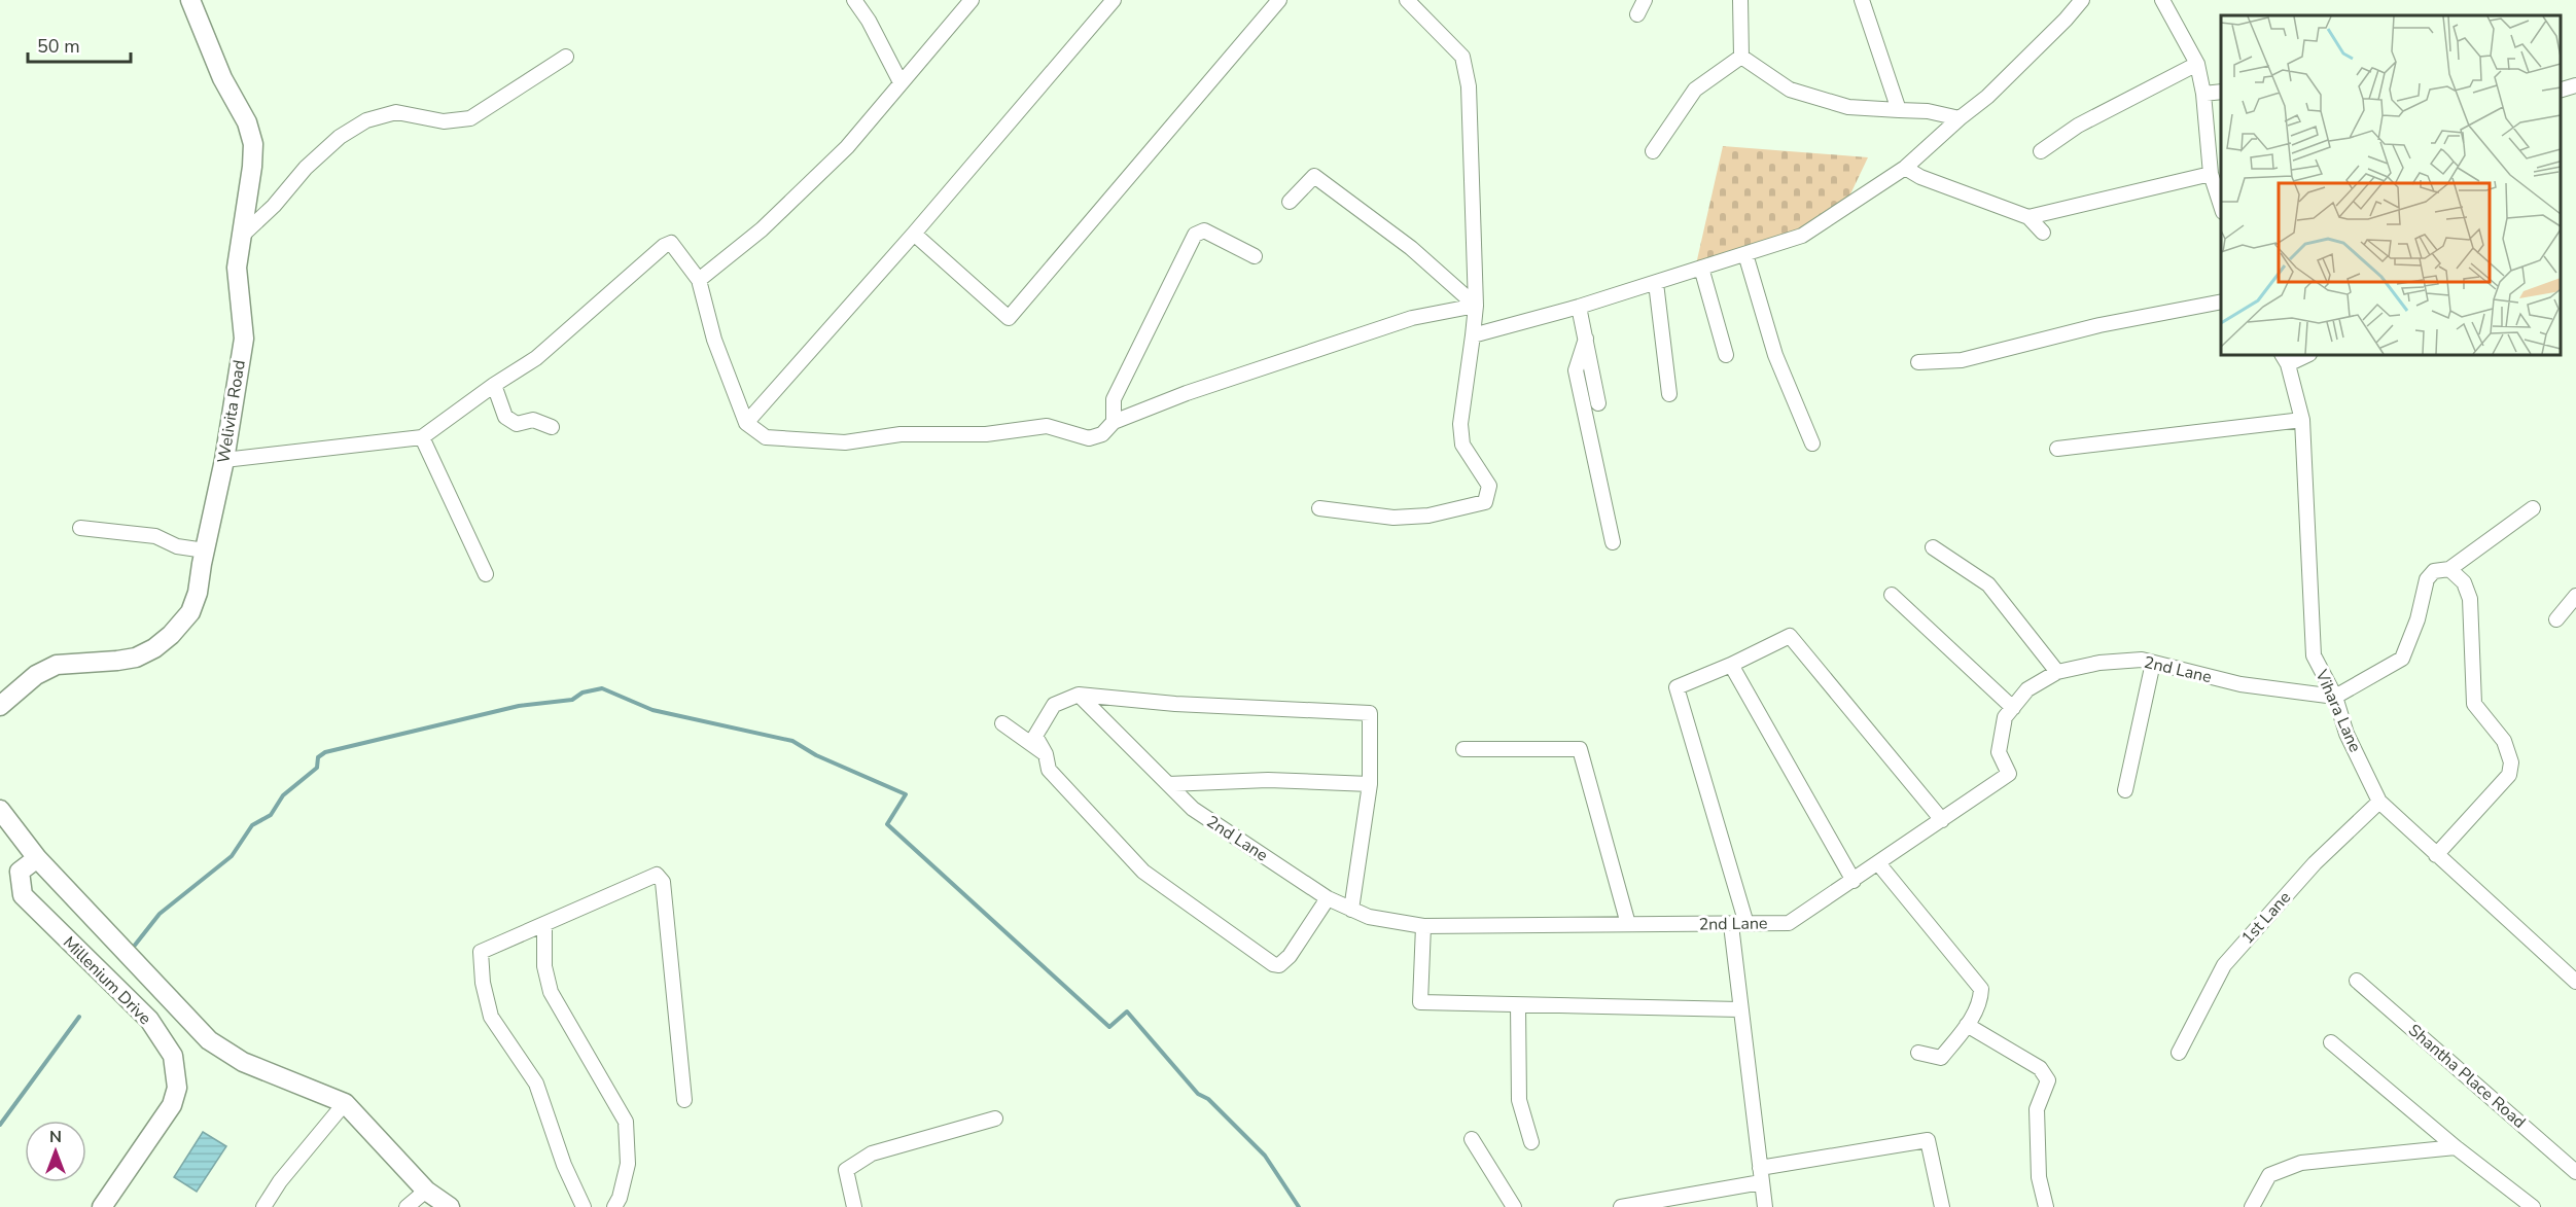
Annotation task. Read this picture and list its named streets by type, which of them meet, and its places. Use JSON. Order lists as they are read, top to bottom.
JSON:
{
  "streets": {
    "street": [
      "Welivita Road",
      "2nd Lane",
      "Vihara Lane",
      "1st Lane",
      "Millenium Drive",
      "Shantha Place Road"
    ]
  },
  "crossings": [
    ["2nd Lane", "Vihara Lane"],
    ["Vihara Lane", "1st Lane"]
  ],
  "scale_bar": "50 m",
  "north": "top"
}
